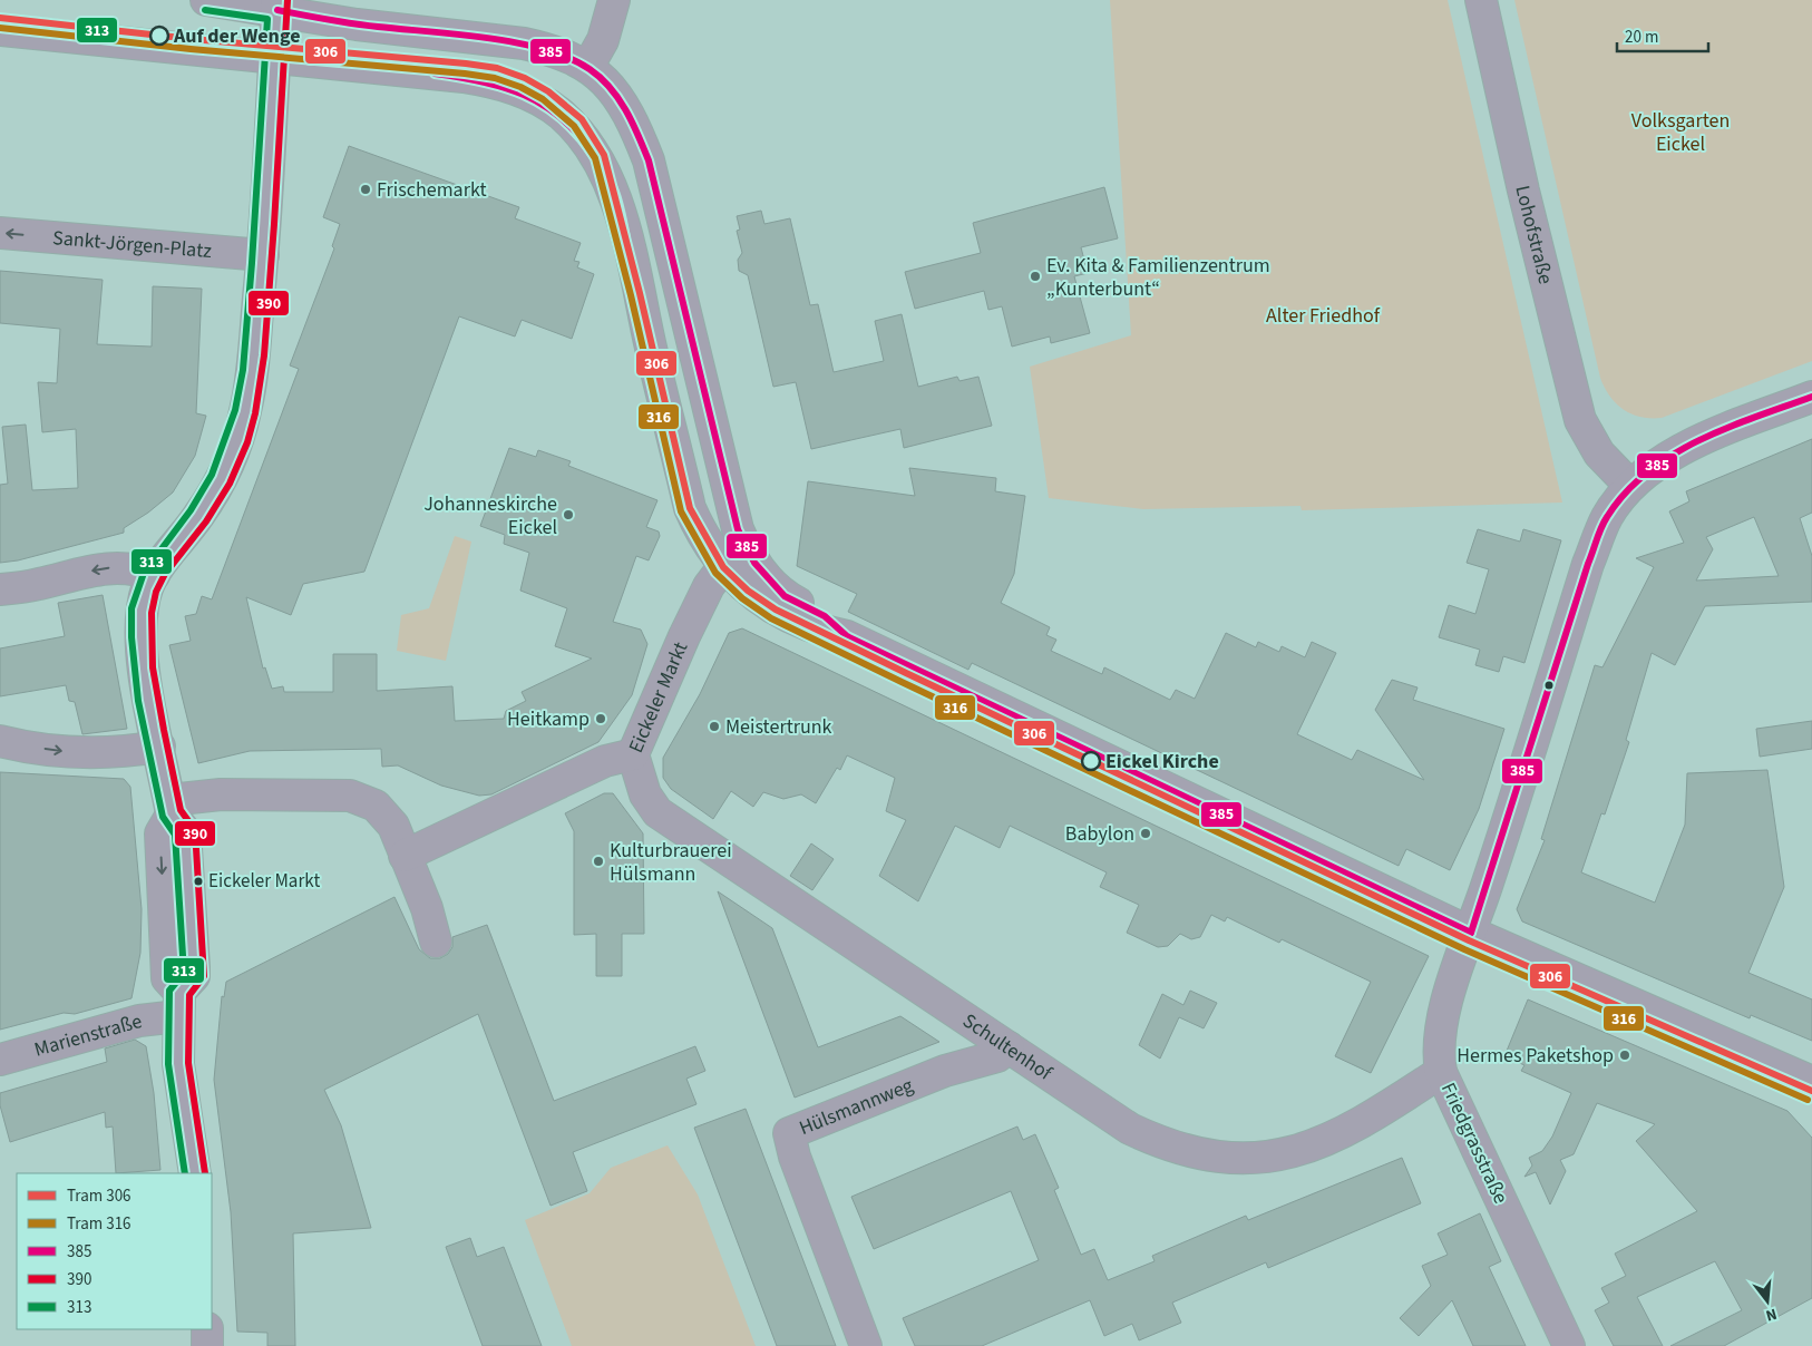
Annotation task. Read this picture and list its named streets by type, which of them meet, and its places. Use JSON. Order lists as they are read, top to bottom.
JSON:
{
  "streets": {
    "street": [
      "Lohofstraße",
      "Sankt-Jörgen-Platz",
      "Eickeler Markt",
      "Marienstraße",
      "Schultenhof",
      "Hülsmannweg",
      "Friedgrasstraße"
    ]
  },
  "crossings": [
    ["Lohofstraße", "Friedgrasstraße"],
    ["Eickeler Markt", "Schultenhof"],
    ["Schultenhof", "Hülsmannweg"],
    ["Schultenhof", "Friedgrasstraße"]
  ],
  "parks": ["Volksgarten Eickel", "Alter Friedhof"],
  "places": [
    "Auf der Wenge",
    "Frischemarkt",
    "Ev. Kita & Familienzentrum „Kunterbunt“",
    "Johanneskirche Eickel",
    "Heitkamp",
    "Meistertrunk",
    "Eickel Kirche",
    "Babylon",
    "Kulturbrauerei Hülsmann",
    "Eickeler Markt",
    "Hermes Paketshop"
  ],
  "lines": [
    "transit line 390",
    "transit line 385",
    "transit line 313",
    "tram line 306",
    "tram line 316"
  ],
  "legend": [
    "Tram 306",
    "Tram 316",
    "385",
    "390",
    "313"
  ],
  "scale_bar": "20 m",
  "north": "bottom"
}
